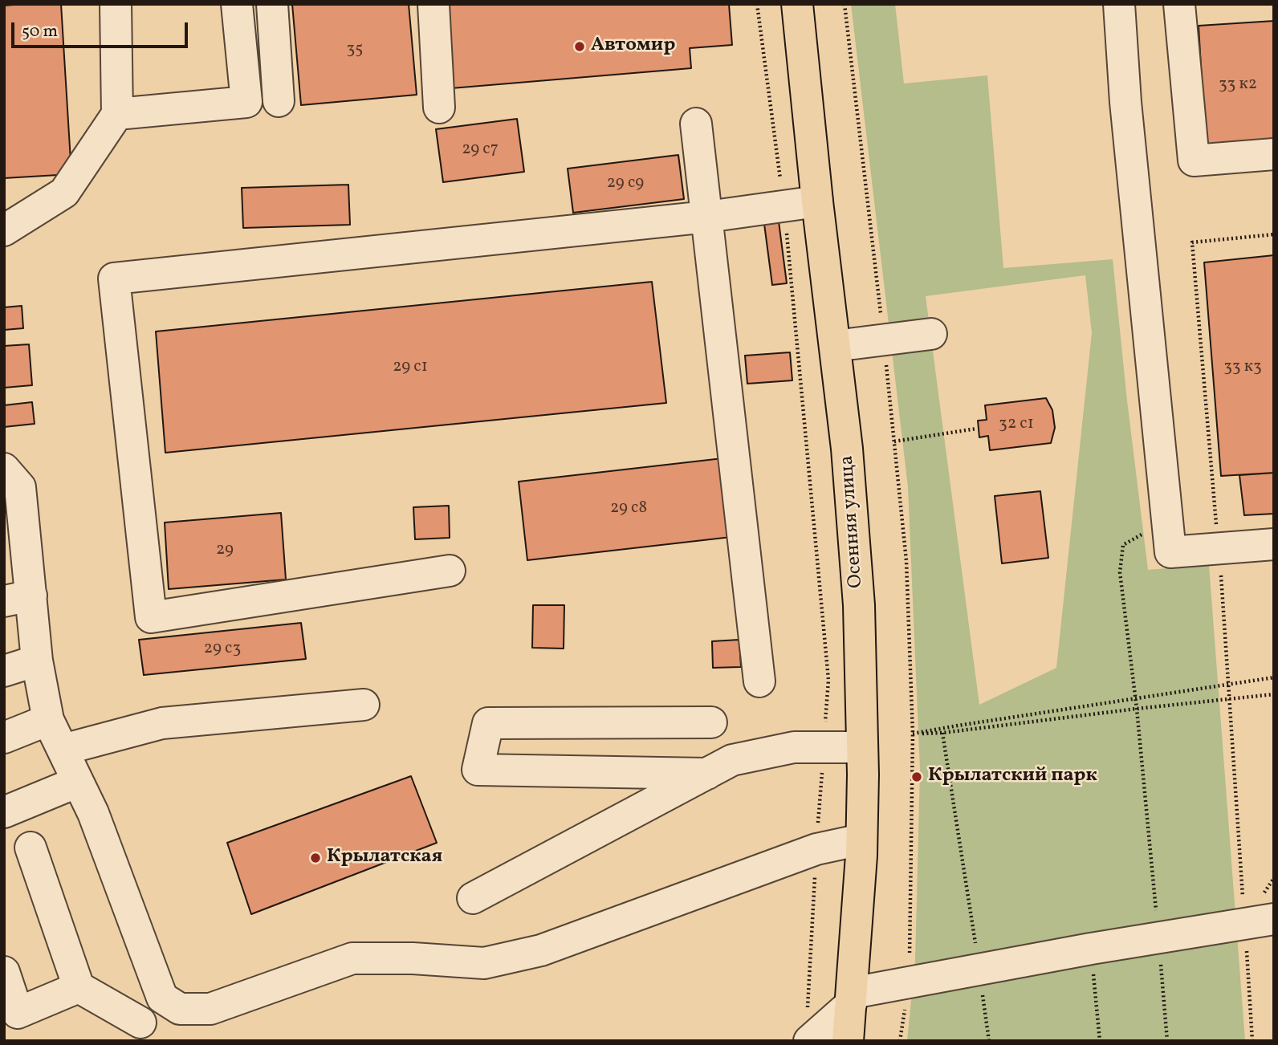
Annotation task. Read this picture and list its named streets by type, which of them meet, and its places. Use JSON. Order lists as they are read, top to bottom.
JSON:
{
  "streets": {
    "main road": ["Осенняя улица"]
  },
  "places": ["Автомир", "Крылатский парк", "Крылатская"],
  "house_numbers": [
    "35",
    "33 к2",
    "29 с7",
    "29 с9",
    "29 с1",
    "33 к3",
    "32 с1",
    "29 с8",
    "29",
    "29 с3"
  ],
  "scale_bar": "50 m"
}
